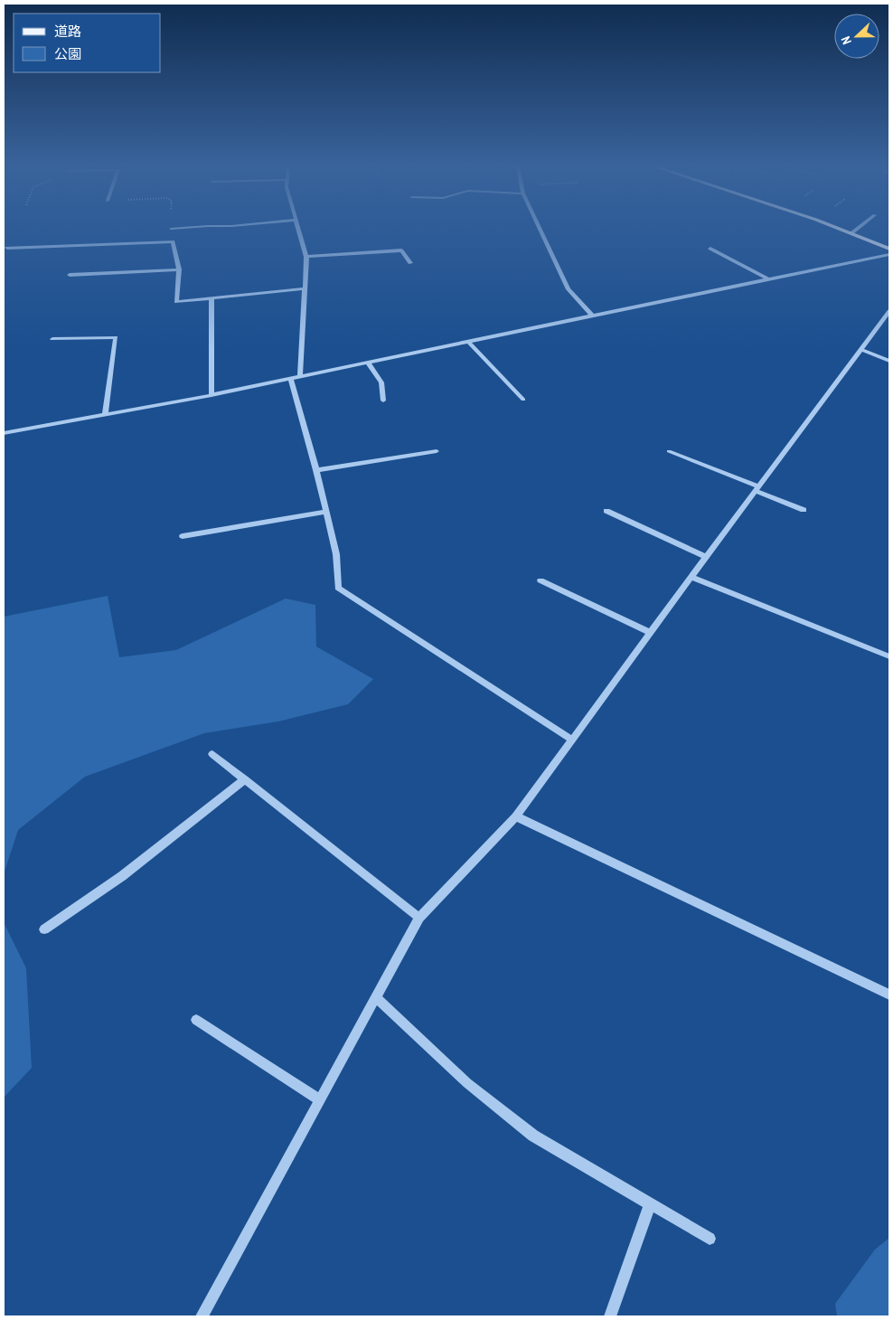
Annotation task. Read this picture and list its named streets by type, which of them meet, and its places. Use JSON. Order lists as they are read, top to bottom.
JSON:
{
  "legend": ["道路", "公園"],
  "north": "left"
}
